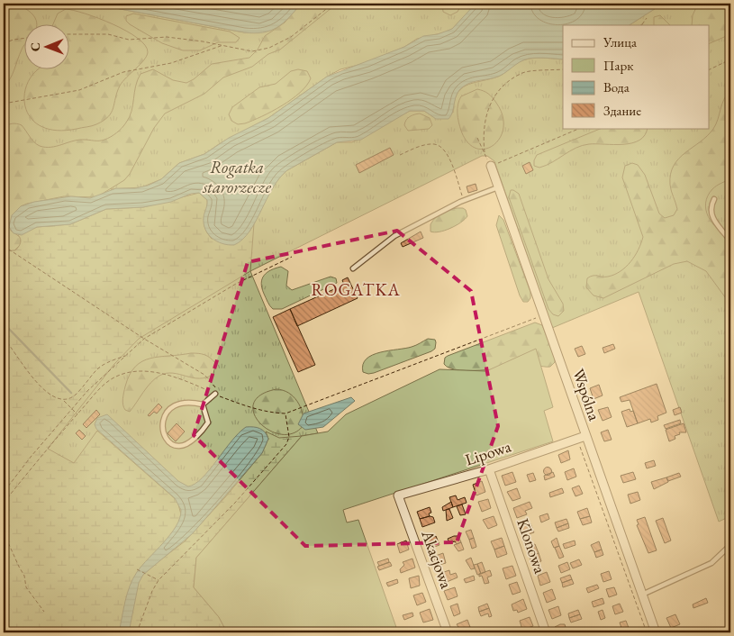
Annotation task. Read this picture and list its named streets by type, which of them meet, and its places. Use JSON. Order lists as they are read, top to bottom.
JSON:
{
  "streets": {
    "street": [
      "Wspólna",
      "Lipowa",
      "Klonowa",
      "Akacjowa"
    ]
  },
  "crossings": [
    ["Wspólna", "Lipowa"],
    ["Lipowa", "Klonowa"],
    ["Lipowa", "Akacjowa"]
  ],
  "districts": ["ROGATKA"],
  "water": ["Rogatka starorzecze"],
  "legend": [
    "Улица",
    "Парк",
    "Вода",
    "Здание"
  ],
  "north": "left"
}
